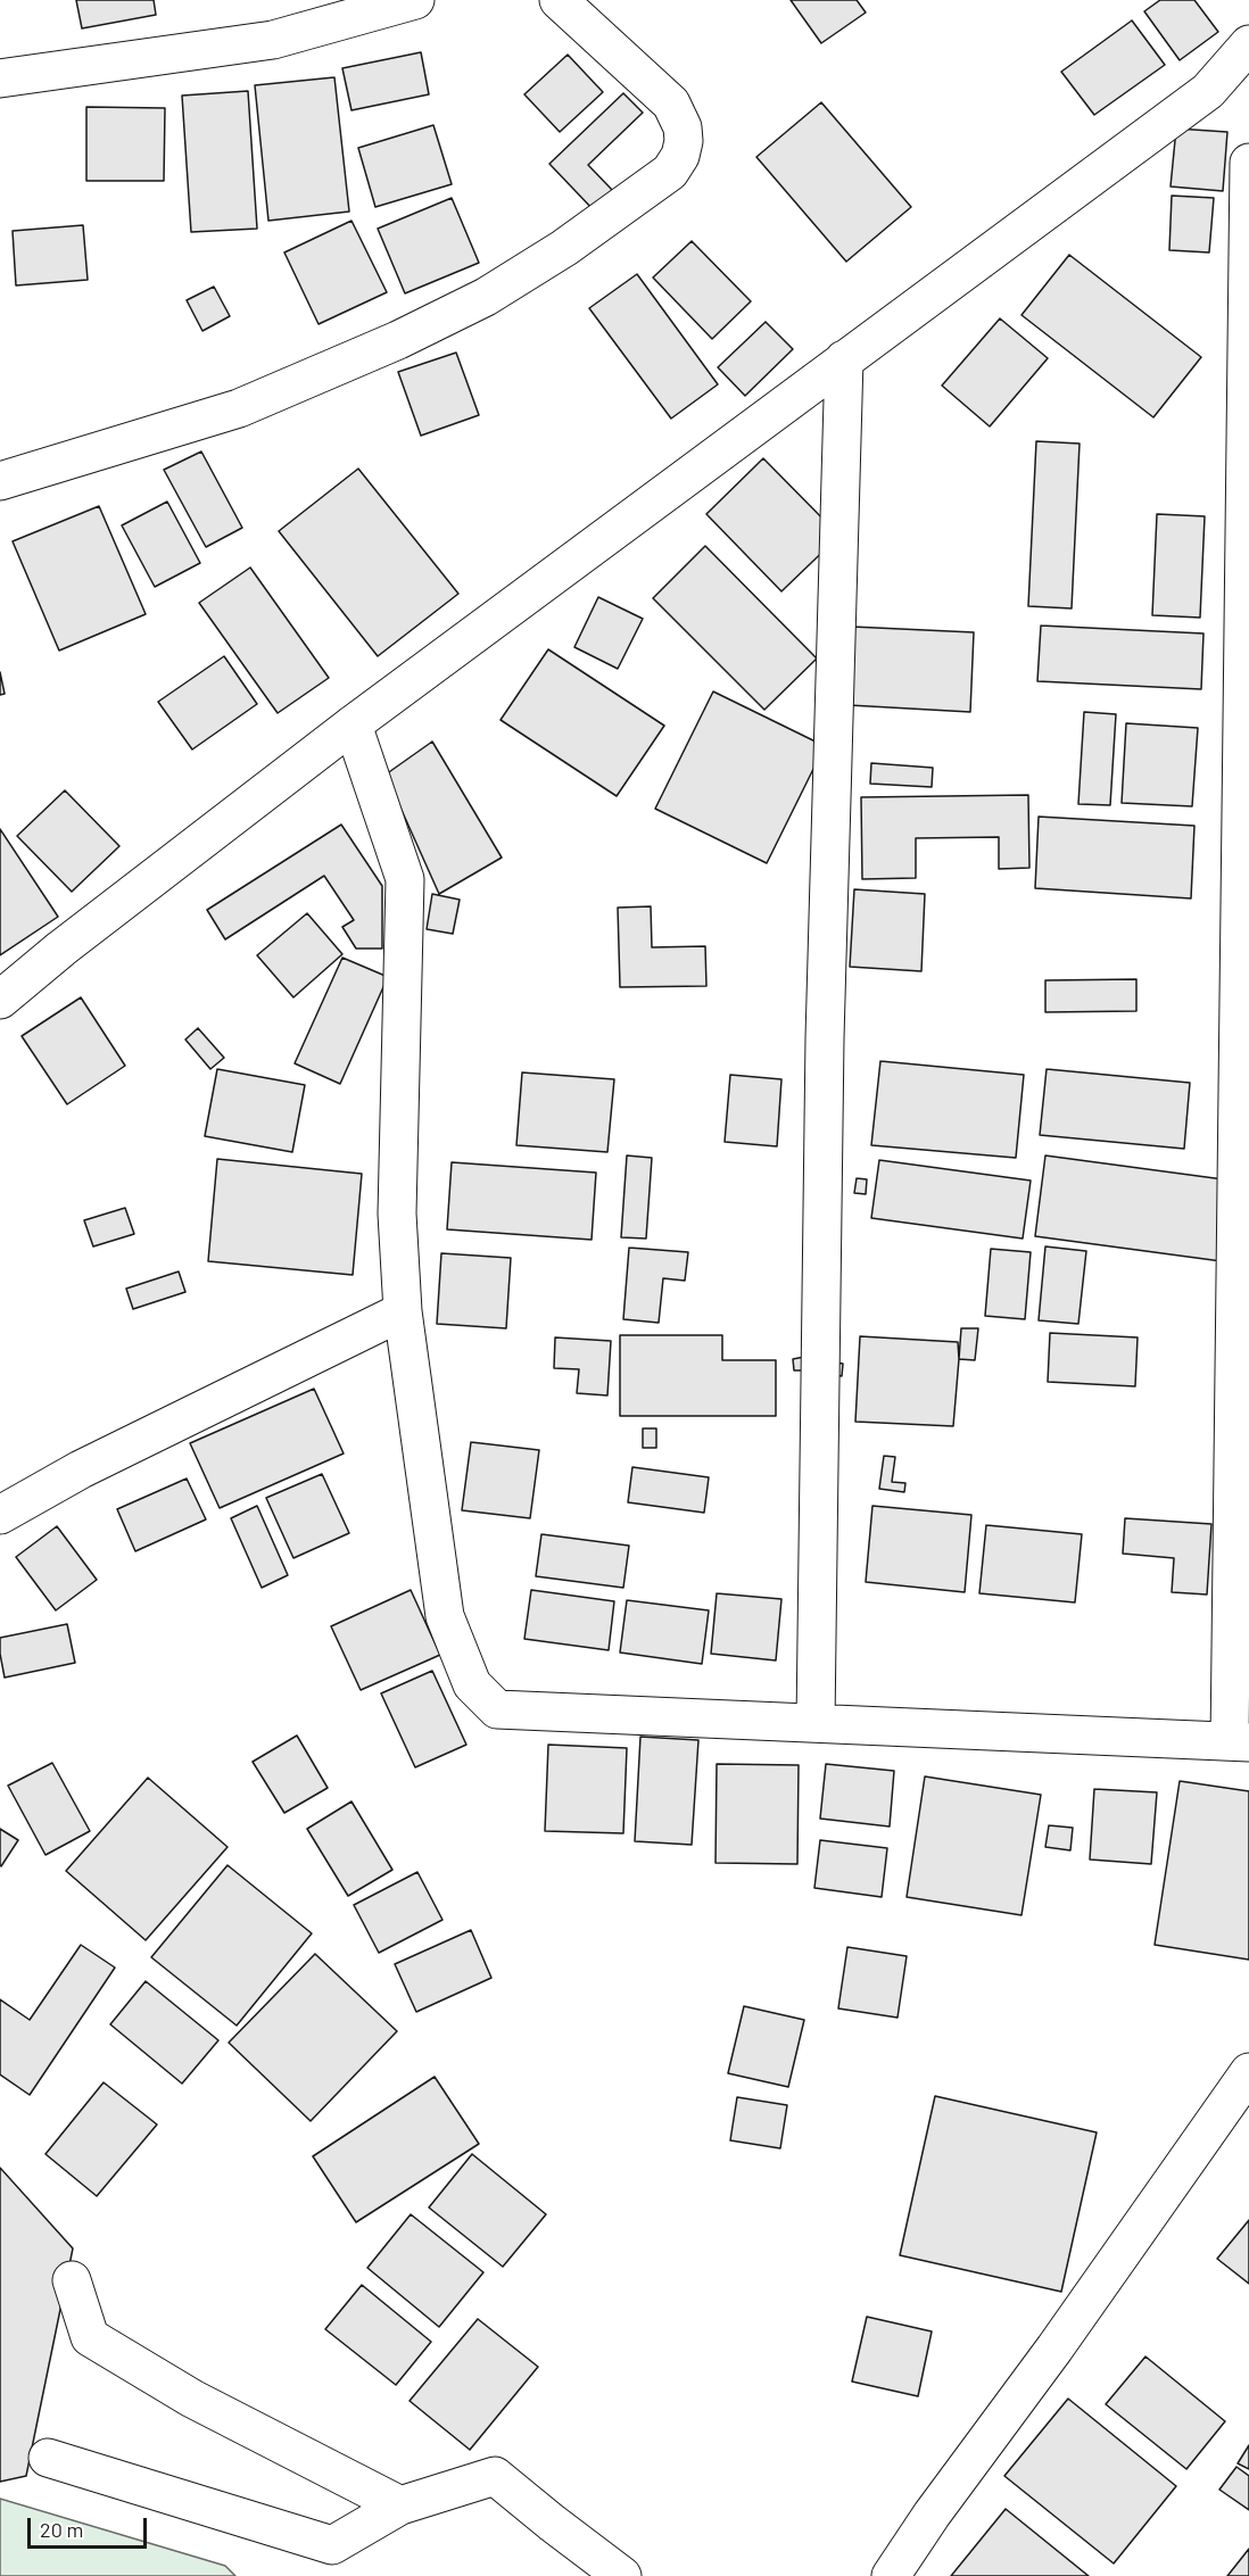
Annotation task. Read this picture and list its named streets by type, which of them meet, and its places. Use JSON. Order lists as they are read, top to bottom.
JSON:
{
  "scale_bar": "20 m"
}
